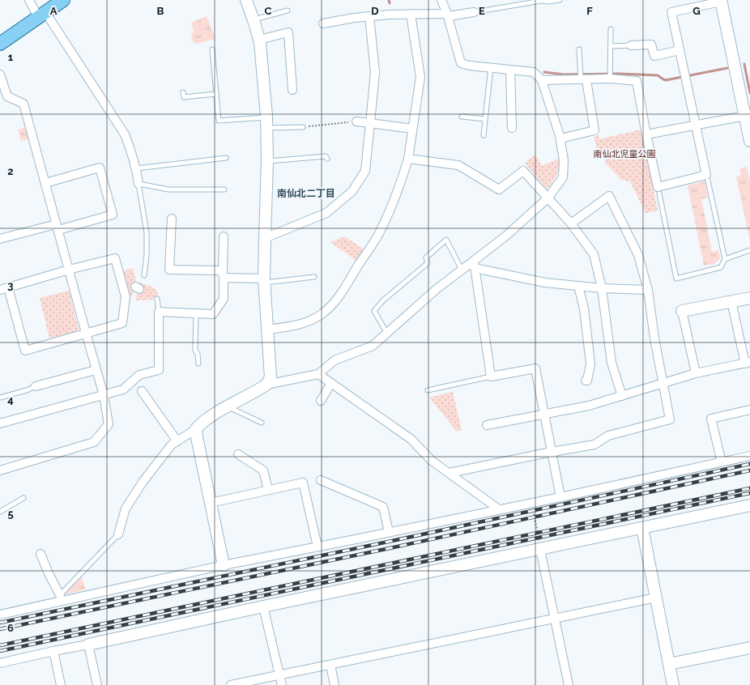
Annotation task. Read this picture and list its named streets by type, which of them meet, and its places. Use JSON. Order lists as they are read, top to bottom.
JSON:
{
  "districts": ["南仙北二丁目"],
  "parks": ["南仙北児童公園"],
  "grid": {
    "columns": [
      "A",
      "B",
      "C",
      "D",
      "E",
      "F",
      "G"
    ],
    "rows": [
      "1",
      "2",
      "3",
      "4",
      "5",
      "6"
    ]
  }
}
